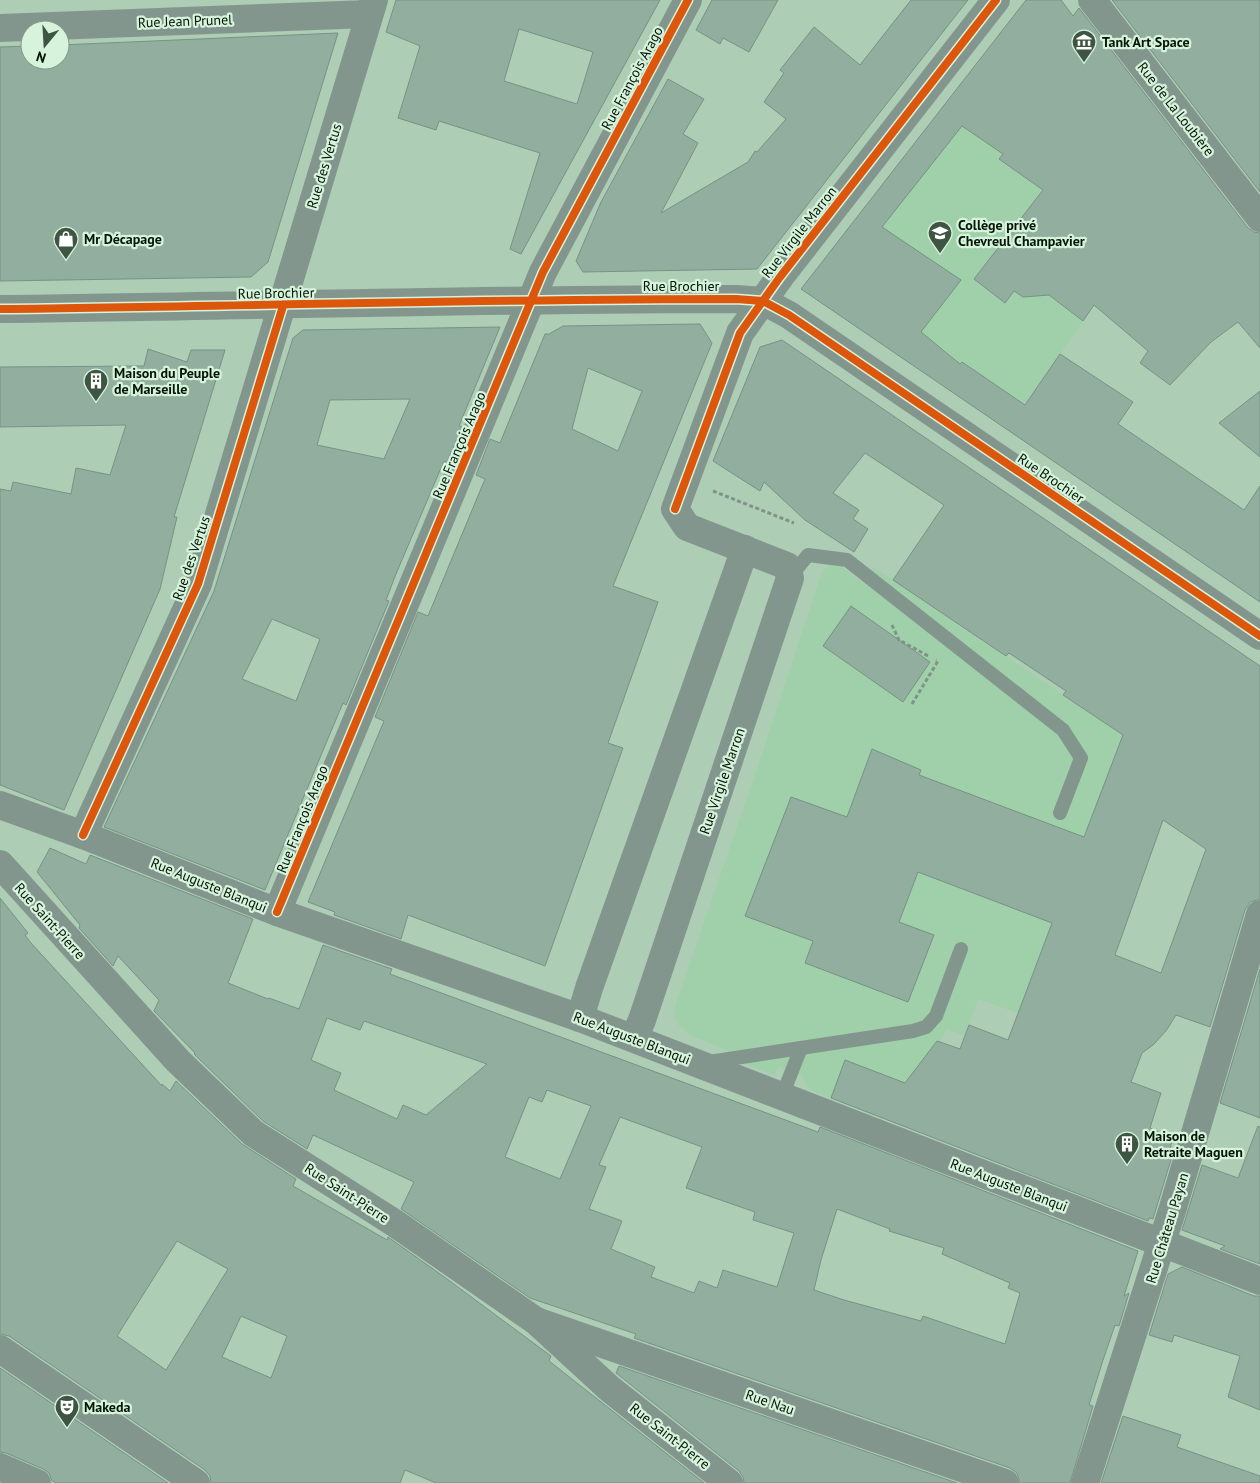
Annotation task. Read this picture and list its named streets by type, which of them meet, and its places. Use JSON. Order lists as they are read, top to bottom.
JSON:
{
  "streets": {
    "street": [
      "Rue Jean Prunel",
      "Rue François Arago",
      "Rue de La Loubière",
      "Rue des Vertus",
      "Rue Virgile Marron",
      "Rue Brochier",
      "Rue Auguste Blanqui",
      "Rue Saint-Pierre",
      "Rue Château Payan",
      "Rue Nau"
    ]
  },
  "crossings": [
    ["Rue Jean Prunel", "Rue des Vertus"],
    ["Rue François Arago", "Rue Brochier"],
    ["Rue François Arago", "Rue Auguste Blanqui"],
    ["Rue des Vertus", "Rue Brochier"],
    ["Rue des Vertus", "Rue Auguste Blanqui"],
    ["Rue Virgile Marron", "Rue Brochier"],
    ["Rue Virgile Marron", "Rue Auguste Blanqui"],
    ["Rue Auguste Blanqui", "Rue Château Payan"],
    ["Rue Saint-Pierre", "Rue Nau"]
  ],
  "places": {
    "museum": ["Tank Art Space"],
    "school or university": ["Collège privé Chevreul Champavier"],
    "shop": ["Mr Décapage"],
    "building": ["Maison du Peuple de Marseille", "Maison de Retraite Maguen"],
    "theatre": ["Makeda"]
  },
  "north": "bottom"
}
